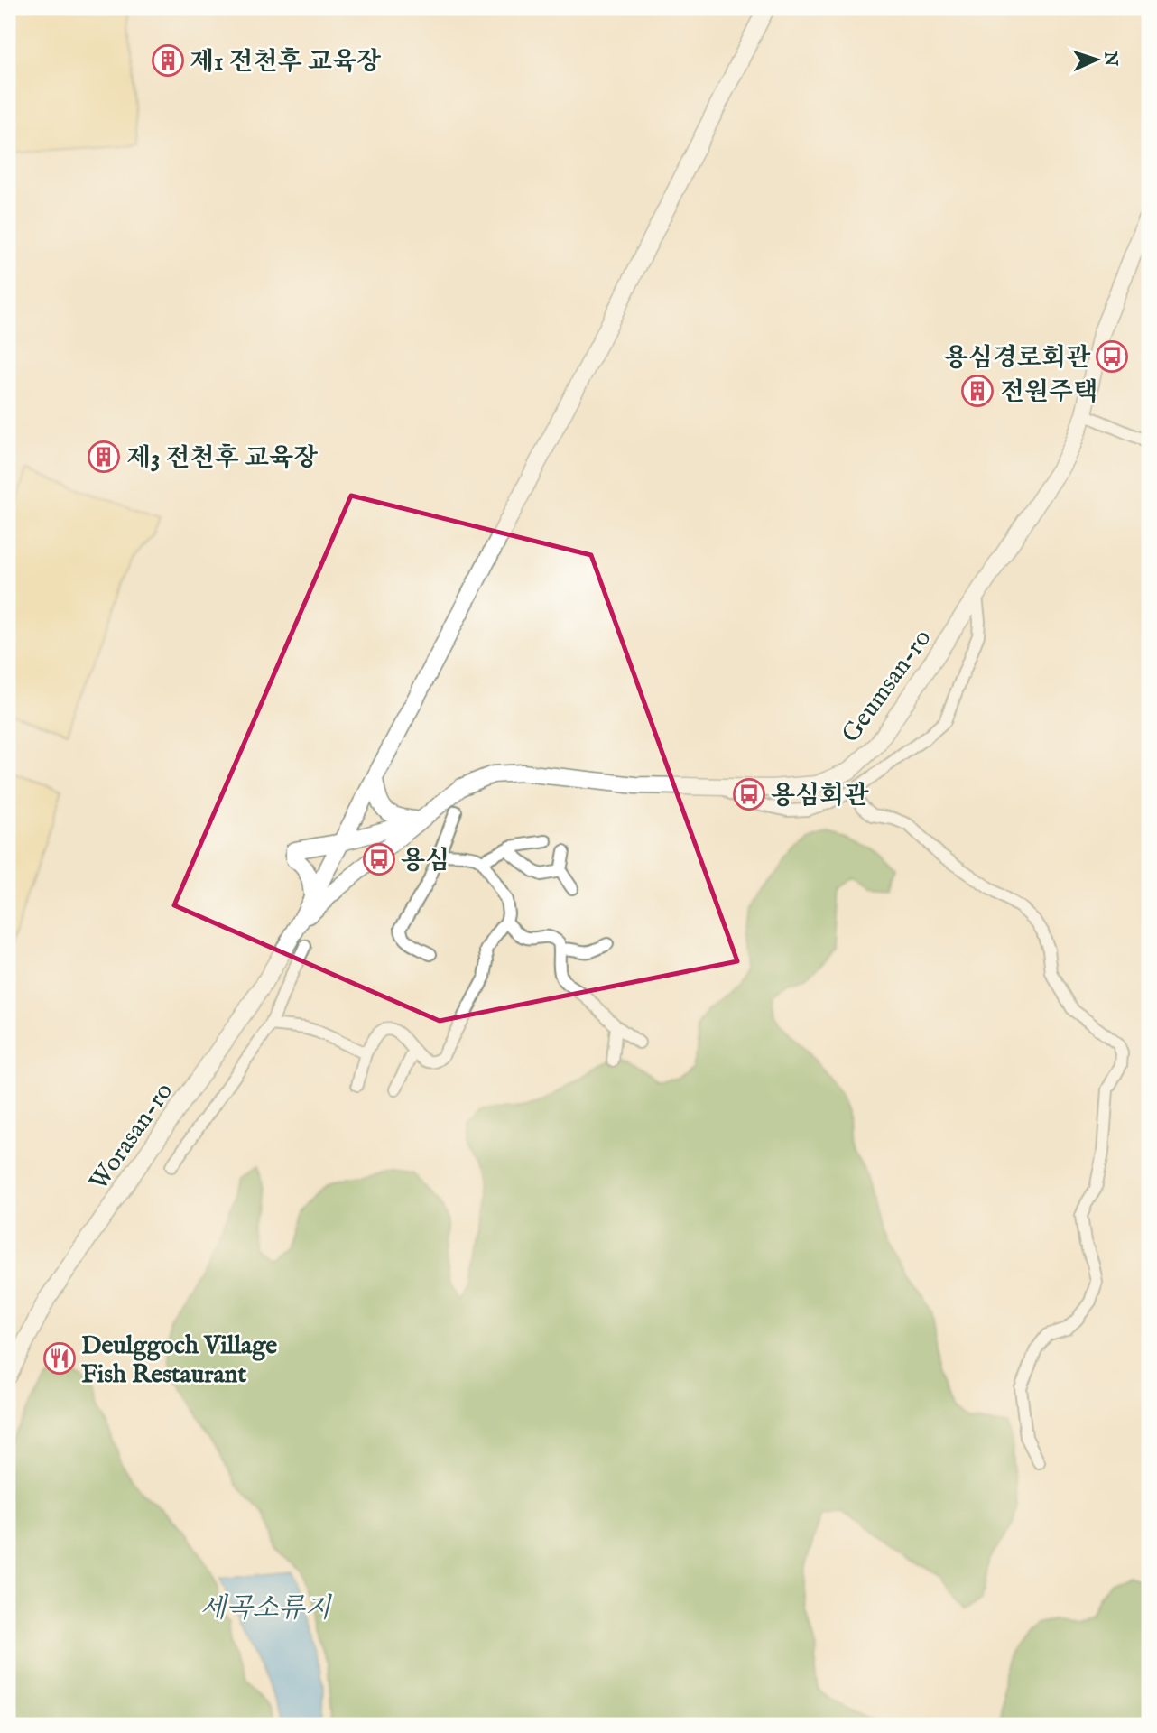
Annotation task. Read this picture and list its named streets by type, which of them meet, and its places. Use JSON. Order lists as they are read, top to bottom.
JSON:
{
  "streets": {
    "main road": ["Geumsan-ro", "Worasan-ro"]
  },
  "crossings": [
    ["Geumsan-ro", "Worasan-ro"]
  ],
  "water": ["세곡소류지"],
  "places": {
    "building": ["제1 전천후 교육장", "전원주택", "제3 전천후 교육장"],
    "bus stop": ["용심경로회관", "용심회관", "용심"],
    "restaurant": ["Deulggoch Village Fish Restaurant"]
  },
  "north": "right"
}
